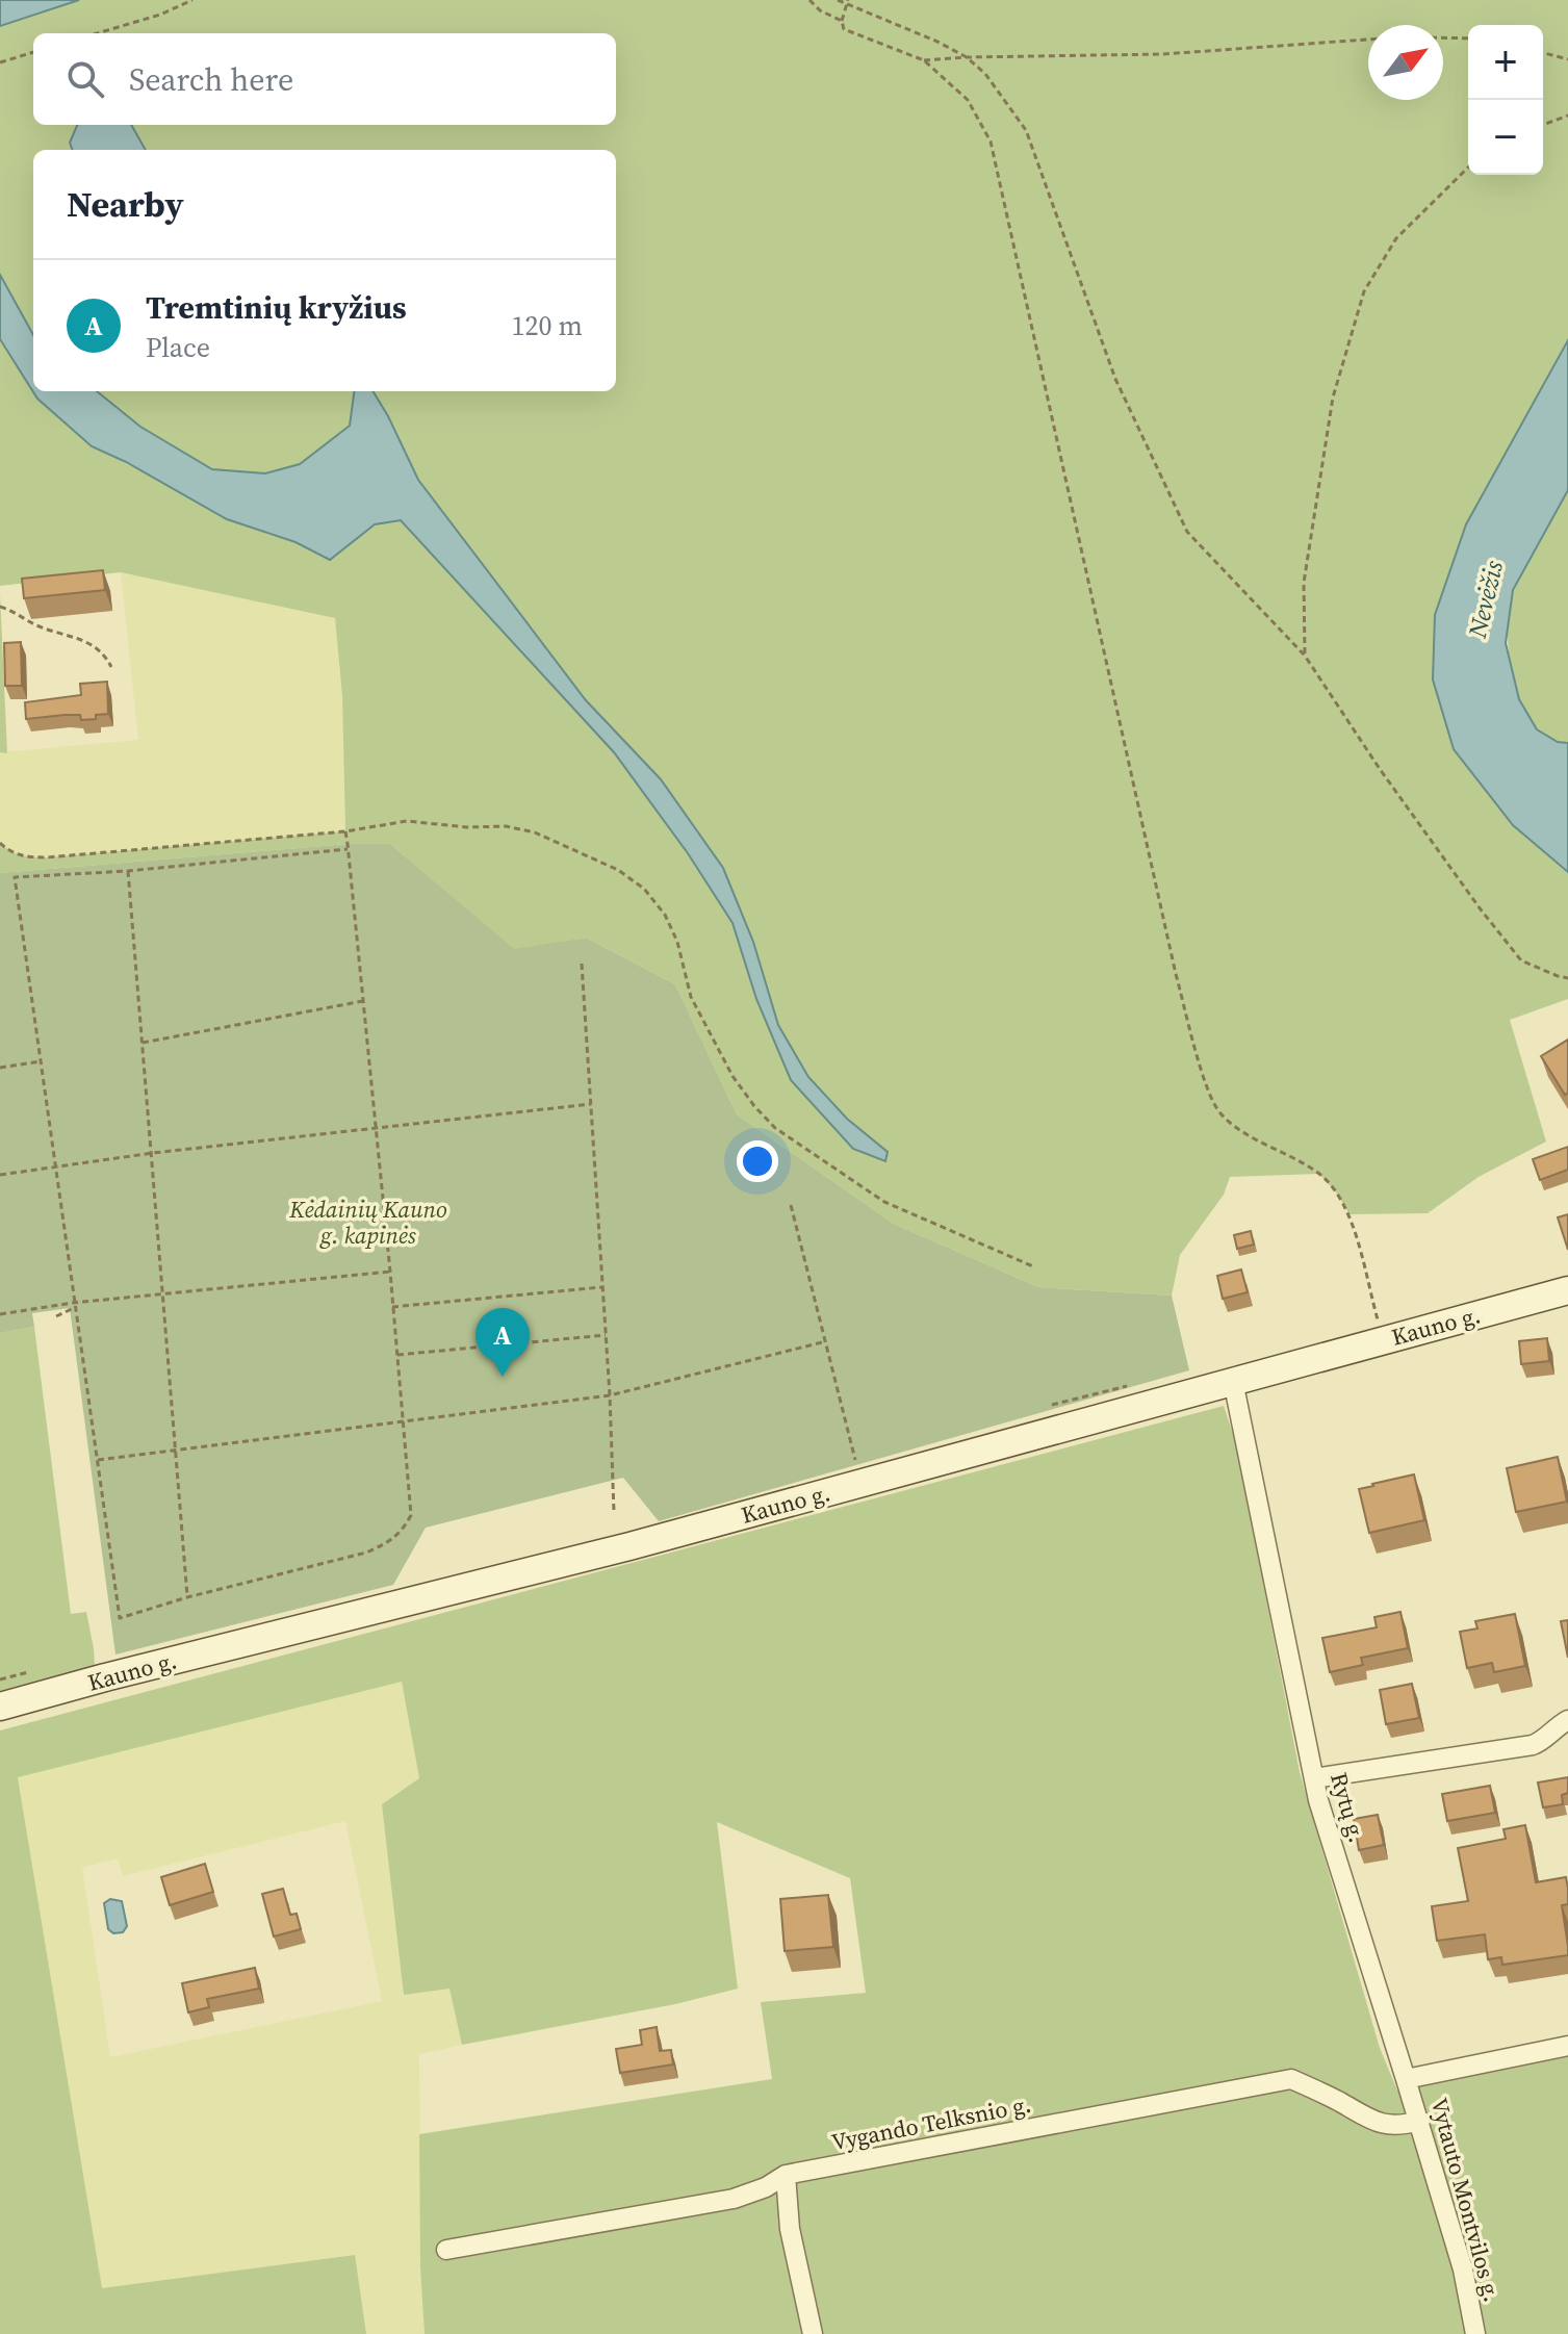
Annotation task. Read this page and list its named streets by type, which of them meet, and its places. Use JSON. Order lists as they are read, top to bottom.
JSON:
{
  "streets": {
    "main road": ["Kauno g."],
    "street": ["Rytų g.", "Vygando Telksnio g.", "Vytauto Montvilos g."]
  },
  "crossings": [
    ["Kauno g.", "Rytų g."],
    ["Rytų g.", "Vytauto Montvilos g."],
    ["Vygando Telksnio g.", "Vytauto Montvilos g."]
  ],
  "water": ["Nevėžis"],
  "parks": ["Kėdainių Kauno g. kapinės"],
  "north": "top right",
  "page": {
    "map_buttons": ["+", "−"],
    "search": "Search here",
    "heading": "Nearby",
    "list": [
      {
        "mark": "A",
        "name": "Tremtinių kryžius",
        "note": "Place",
        "value": "120 m"
      }
    ],
    "pins": "A"
  }
}
